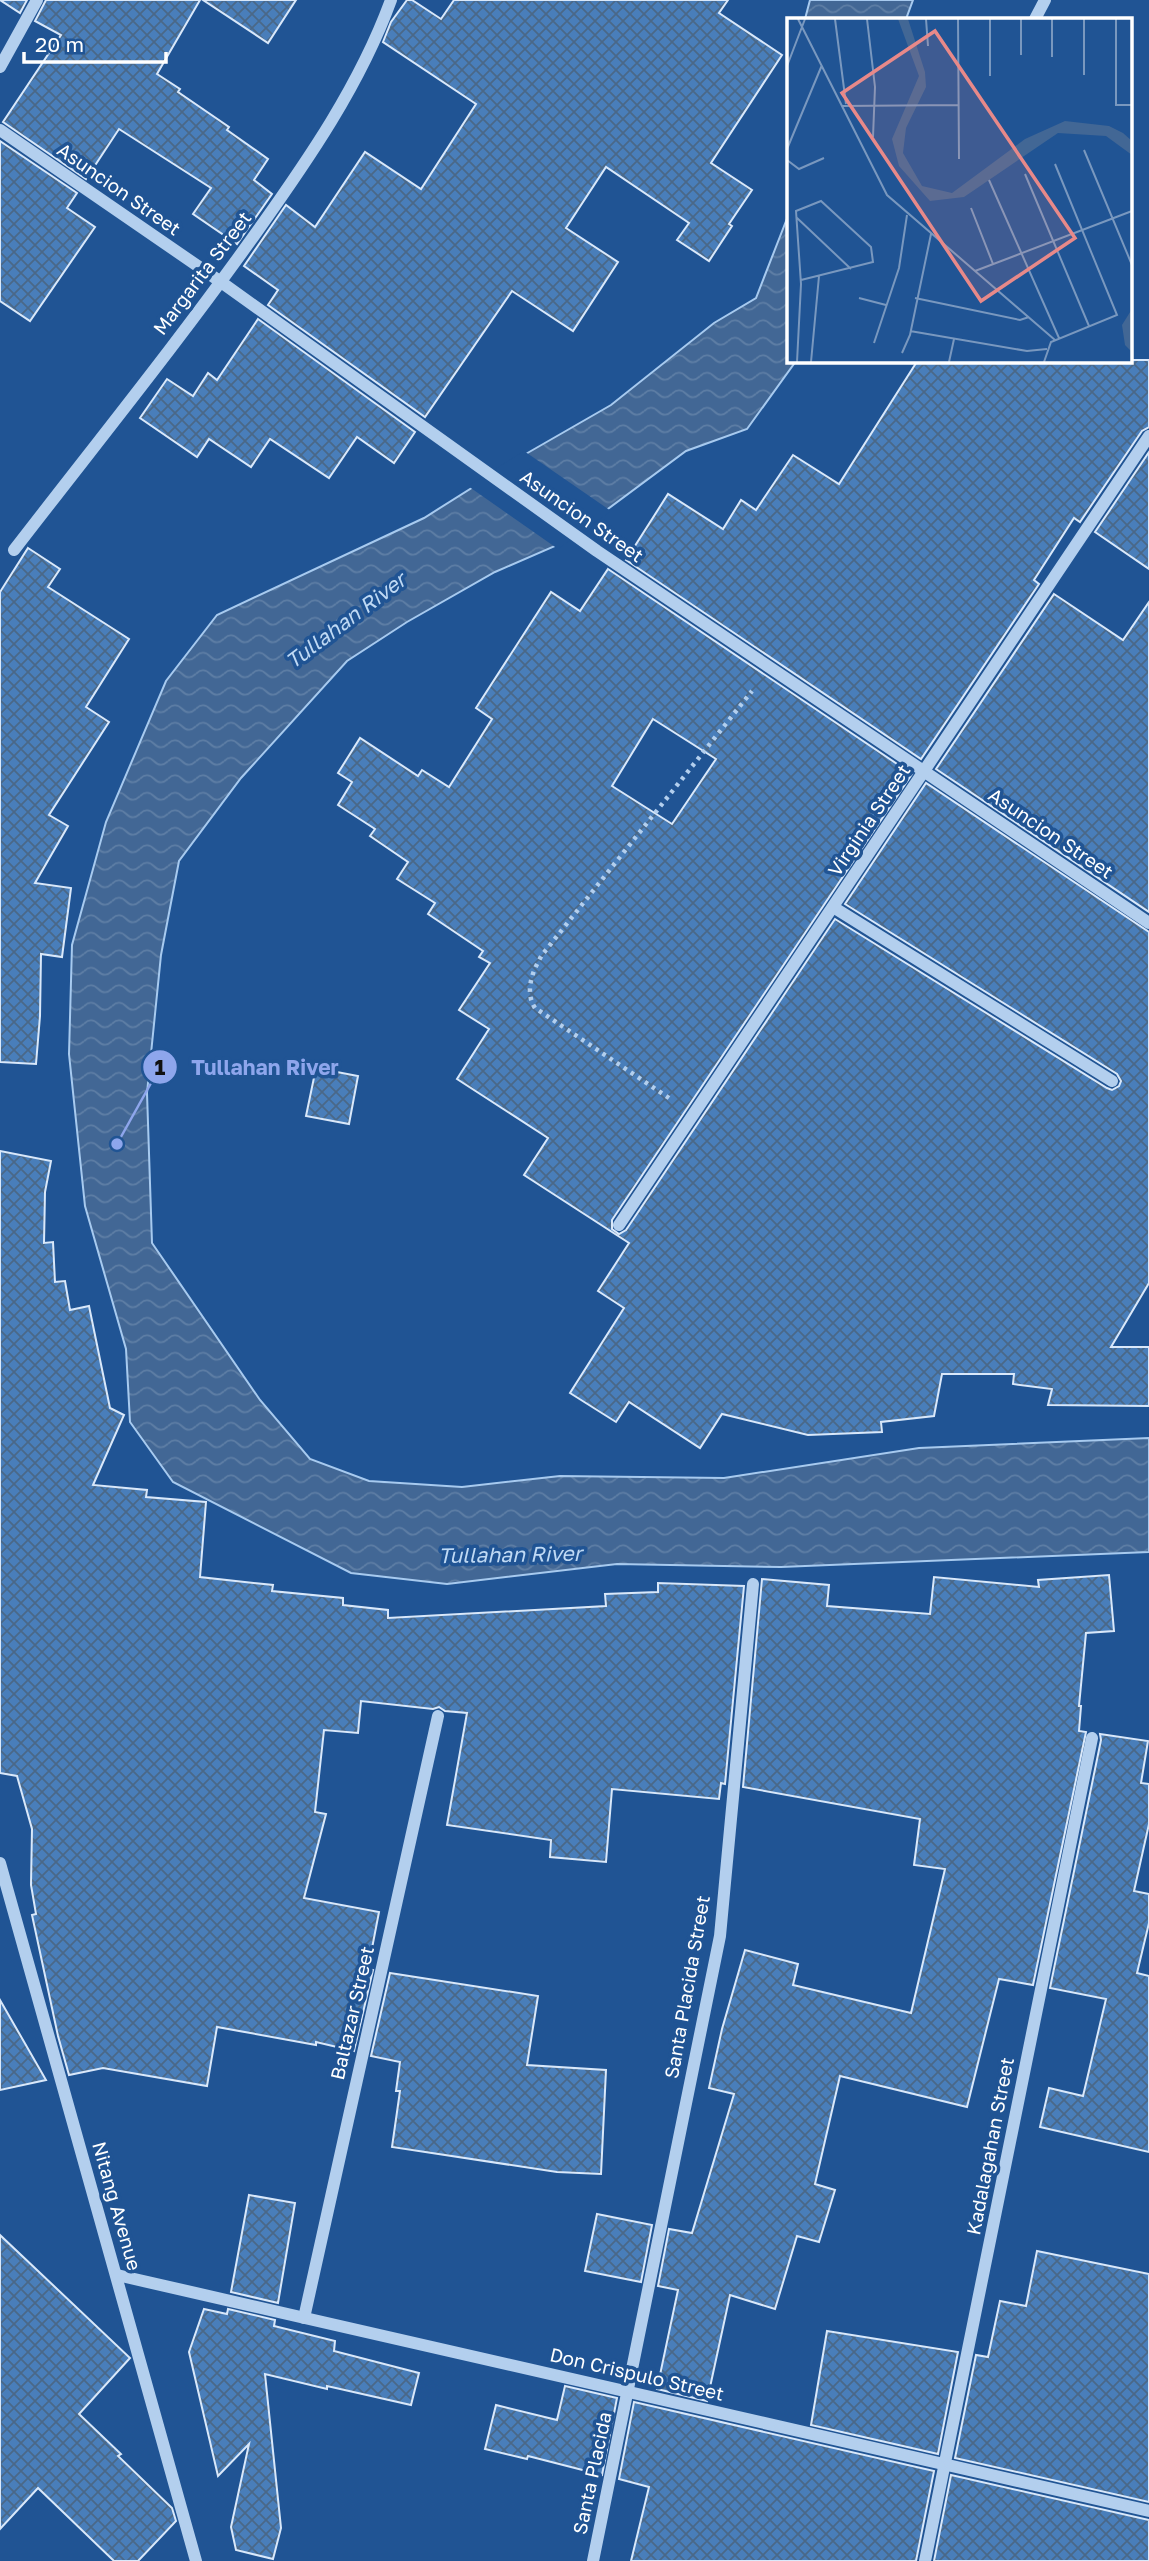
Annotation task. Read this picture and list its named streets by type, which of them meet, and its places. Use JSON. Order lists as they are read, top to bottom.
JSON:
{
  "streets": {
    "street": [
      "Asuncion Street",
      "Margarita Street",
      "Virginia Street",
      "Santa Placida Street",
      "Baltazar Street",
      "Kadalagahan Street",
      "Nitang Avenue",
      "Don Crispulo Street",
      "Santa Placida"
    ]
  },
  "crossings": [
    ["Asuncion Street", "Margarita Street"],
    ["Asuncion Street", "Virginia Street"],
    ["Santa Placida Street", "Don Crispulo Street"],
    ["Santa Placida Street", "Santa Placida"],
    ["Baltazar Street", "Don Crispulo Street"],
    ["Kadalagahan Street", "Don Crispulo Street"],
    ["Nitang Avenue", "Don Crispulo Street"],
    ["Don Crispulo Street", "Santa Placida"]
  ],
  "water": ["Tullahan River"],
  "places": ["Tullahan River"],
  "scale_bar": "20 m"
}
